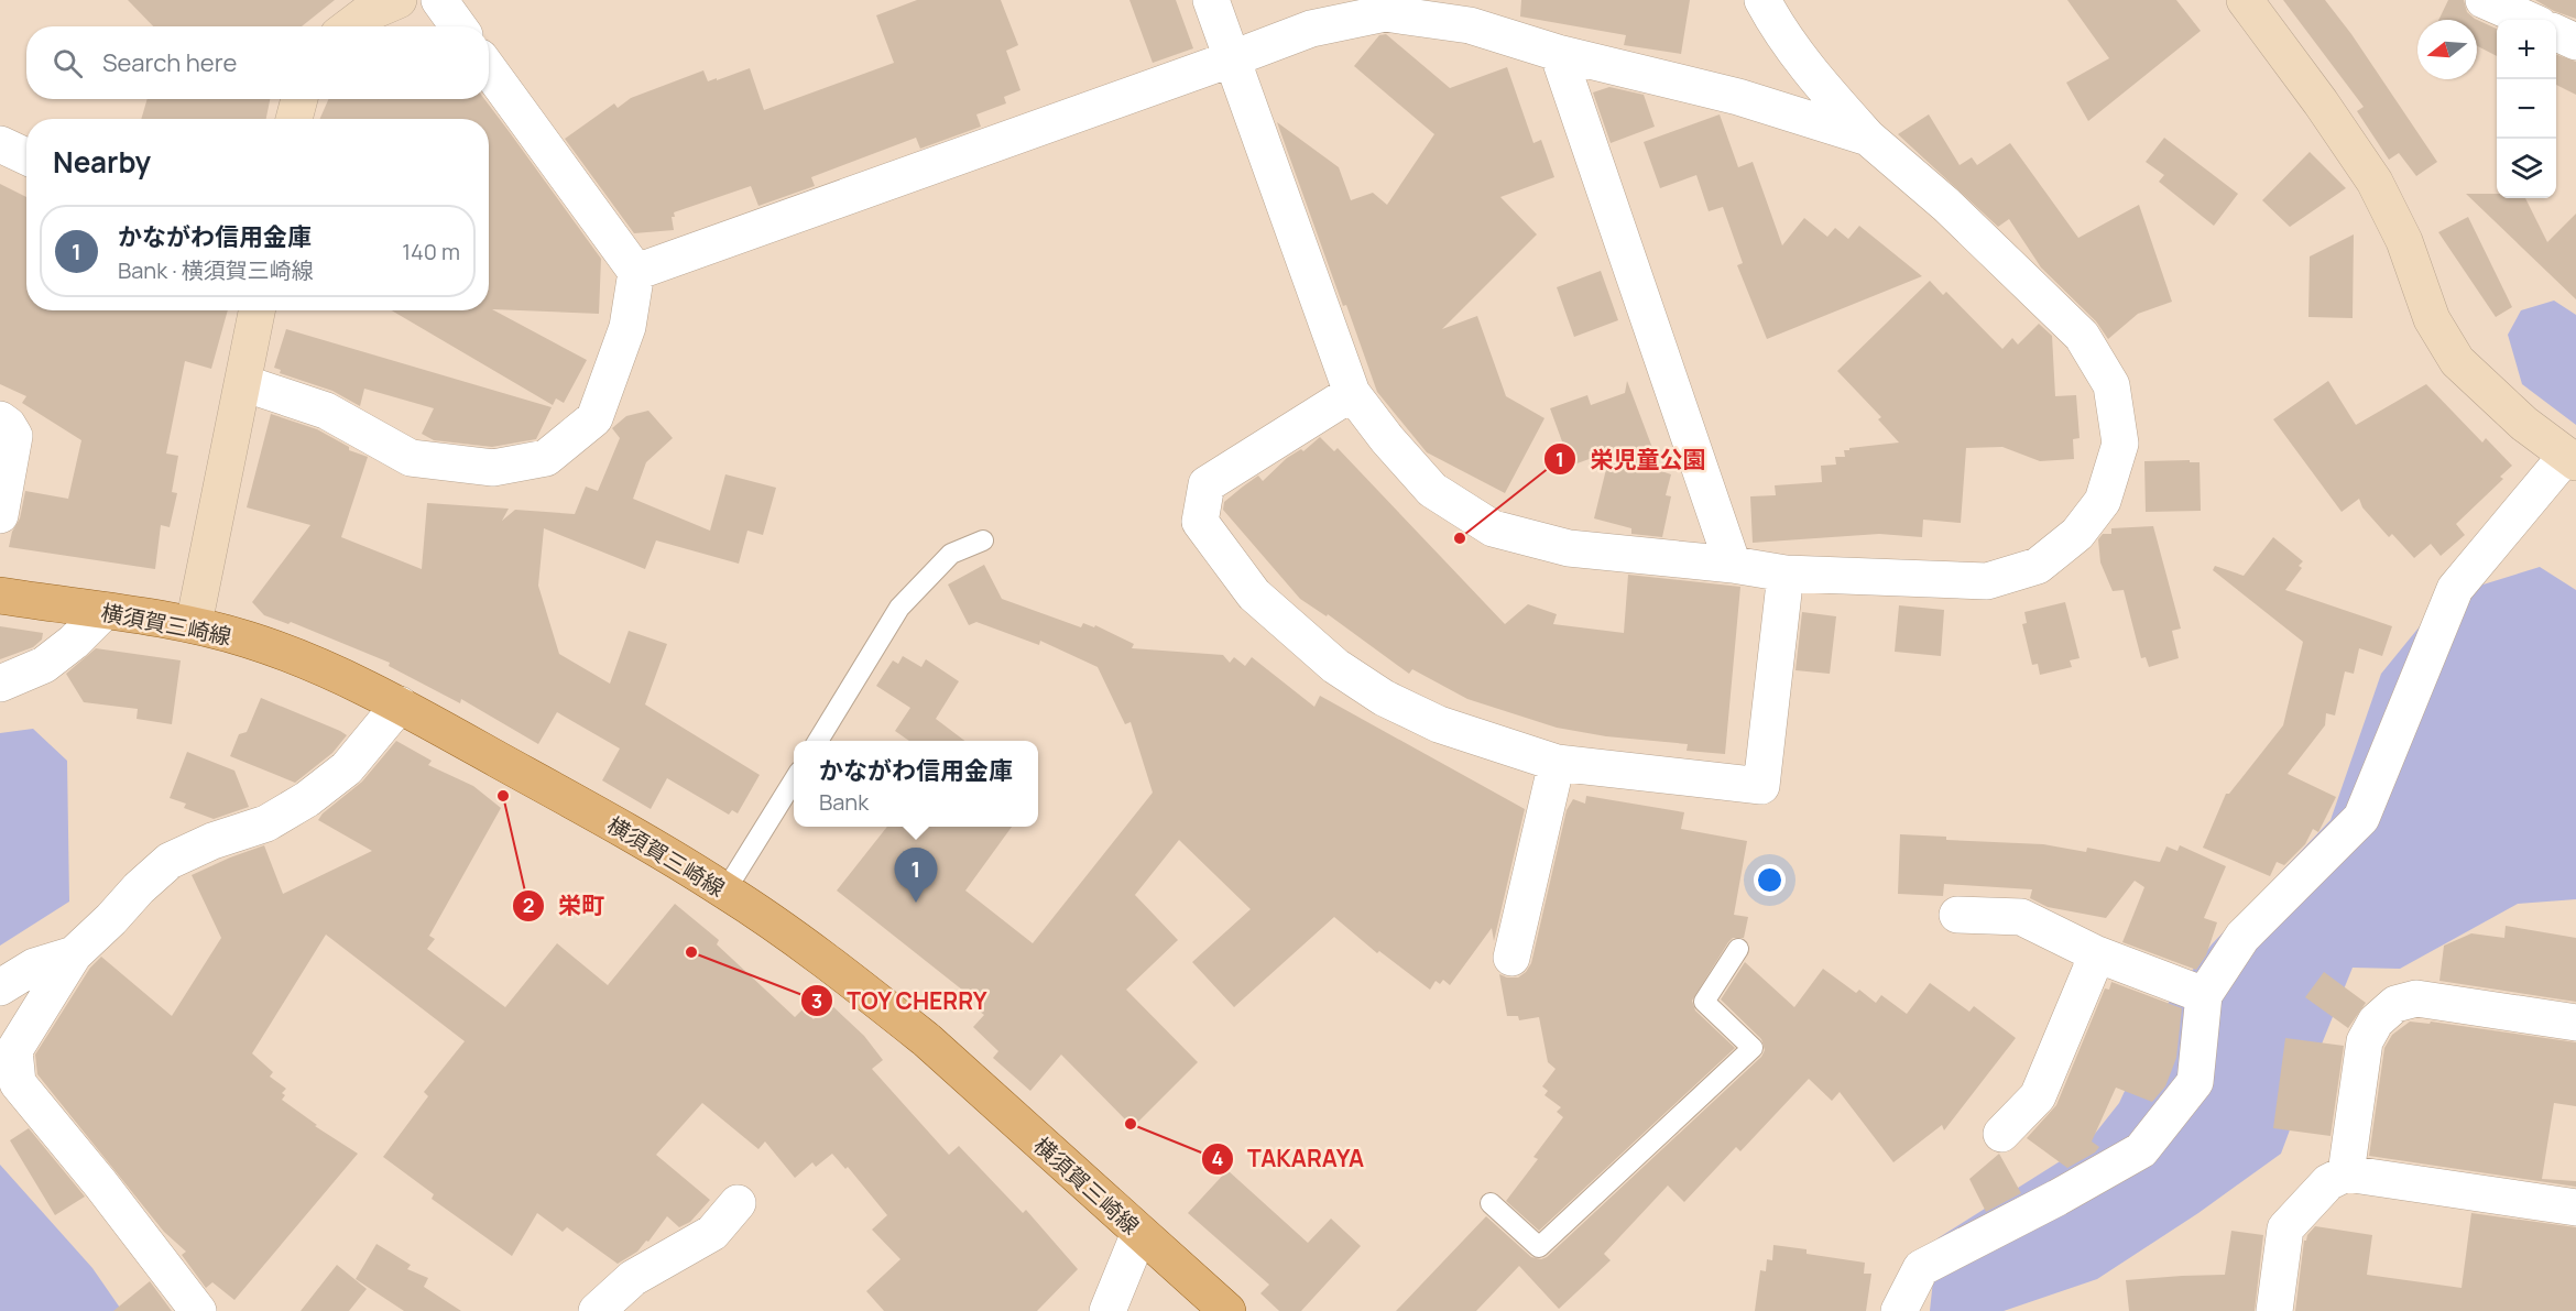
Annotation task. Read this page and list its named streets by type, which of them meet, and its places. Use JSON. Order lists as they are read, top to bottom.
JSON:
{
  "streets": {
    "main road": ["横須賀三崎線"]
  },
  "places": [
    "栄児童公園",
    "栄町",
    "TOY CHERRY",
    "TAKARAYA"
  ],
  "north": "left",
  "page": {
    "map_buttons": ["+", "−"],
    "search": "Search here",
    "heading": "Nearby",
    "list": [
      {
        "mark": "1",
        "name": "かながわ信用金庫",
        "note": "Bank · 横須賀三崎線",
        "value": "140 m"
      }
    ],
    "popup": ["かながわ信用金庫", "Bank"],
    "pins": "1"
  }
}
